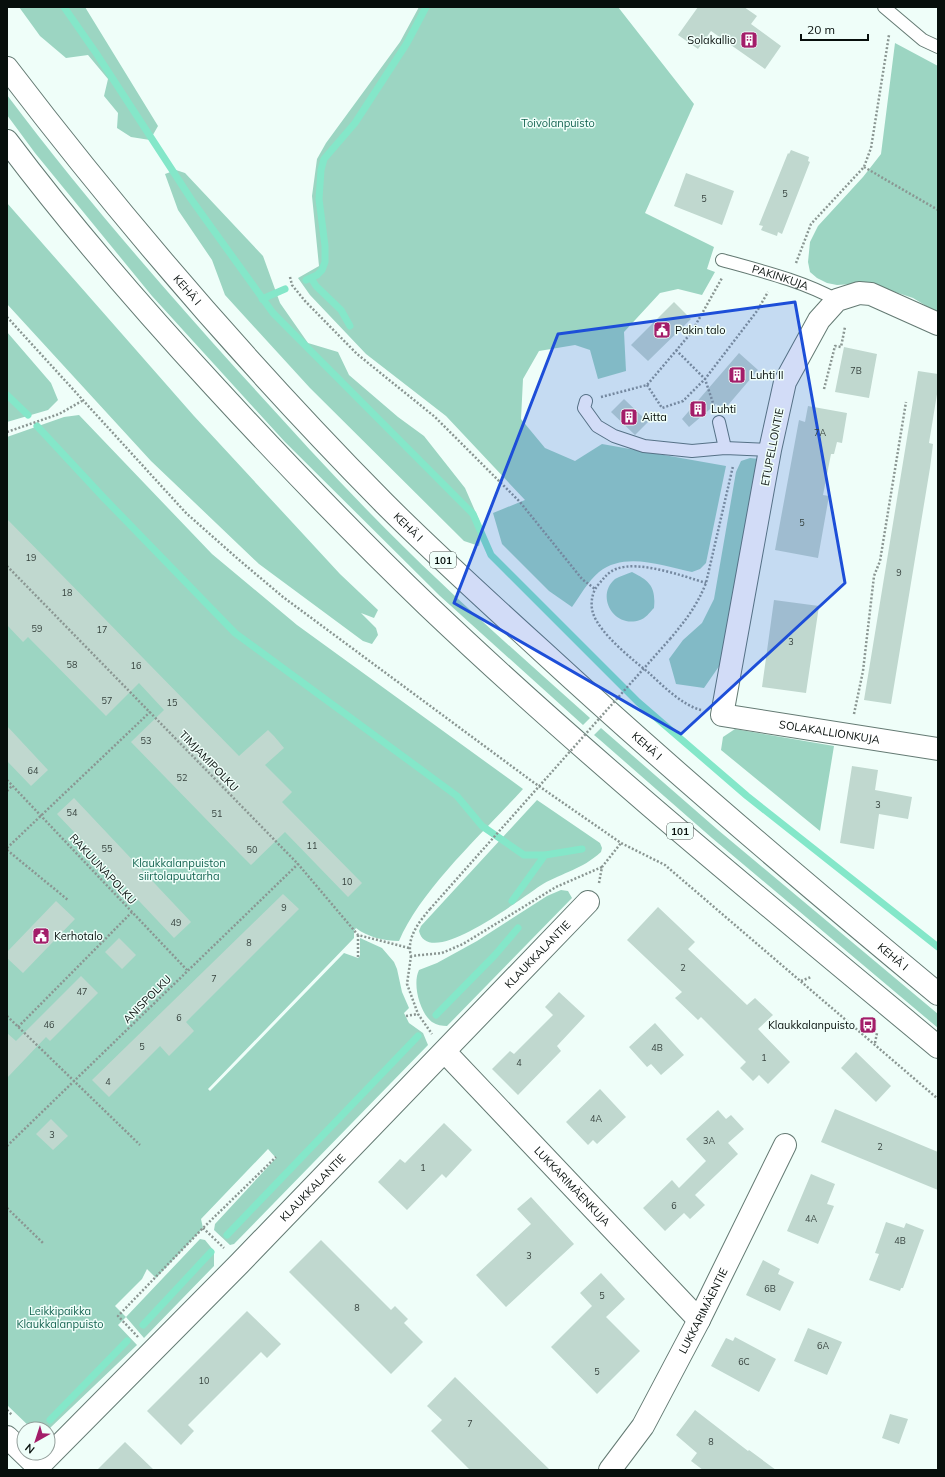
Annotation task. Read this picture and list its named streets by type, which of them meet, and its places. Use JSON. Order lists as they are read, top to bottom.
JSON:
{
  "streets": {
    "main road": [
      "KEHÄ I",
      "ETUPELLONTIE",
      "101",
      "SOLAKALLIONKUJA",
      "KLAUKKALANTIE",
      "LUKKARIMÄENKUJA",
      "LUKKARIMÄENTIE"
    ],
    "lane": ["PAKINKUJA"],
    "path": ["TIMJAMIPOLKU", "RAKUUNAPOLKU", "ANISPOLKU"]
  },
  "crossings": [
    ["PAKINKUJA", "ETUPELLONTIE"],
    ["ETUPELLONTIE", "SOLAKALLIONKUJA"],
    ["TIMJAMIPOLKU", "ANISPOLKU"],
    ["RAKUUNAPOLKU", "ANISPOLKU"],
    ["KLAUKKALANTIE", "LUKKARIMÄENKUJA"],
    ["LUKKARIMÄENKUJA", "LUKKARIMÄENTIE"]
  ],
  "parks": ["Toivolanpuisto", "Klaukkalanpuiston siirtolapuutarha", "Leikkipaikka Klaukkalanpuisto"],
  "places": {
    "building": [
      "Solakallio",
      "Luhti II",
      "Luhti",
      "Aitta"
    ],
    "public building": ["Pakin talo", "Kerhotalo"],
    "bus stop": ["Klaukkalanpuisto"]
  },
  "house_numbers": [
    "5",
    "5",
    "7B",
    "7A",
    "5",
    "19",
    "9",
    "18",
    "59",
    "17",
    "3",
    "58",
    "16",
    "57",
    "15",
    "53",
    "64",
    "52",
    "3",
    "54",
    "51",
    "11",
    "55",
    "50",
    "10",
    "9",
    "49",
    "8",
    "2",
    "7",
    "47",
    "6",
    "46",
    "5",
    "4B",
    "1",
    "4",
    "4",
    "4A",
    "3",
    "3A",
    "2",
    "1",
    "6",
    "4A",
    "4B",
    "3",
    "6B",
    "5",
    "8",
    "6A",
    "6C",
    "5",
    "10",
    "7",
    "8"
  ],
  "scale_bar": "20 m",
  "north": "bottom left"
}
